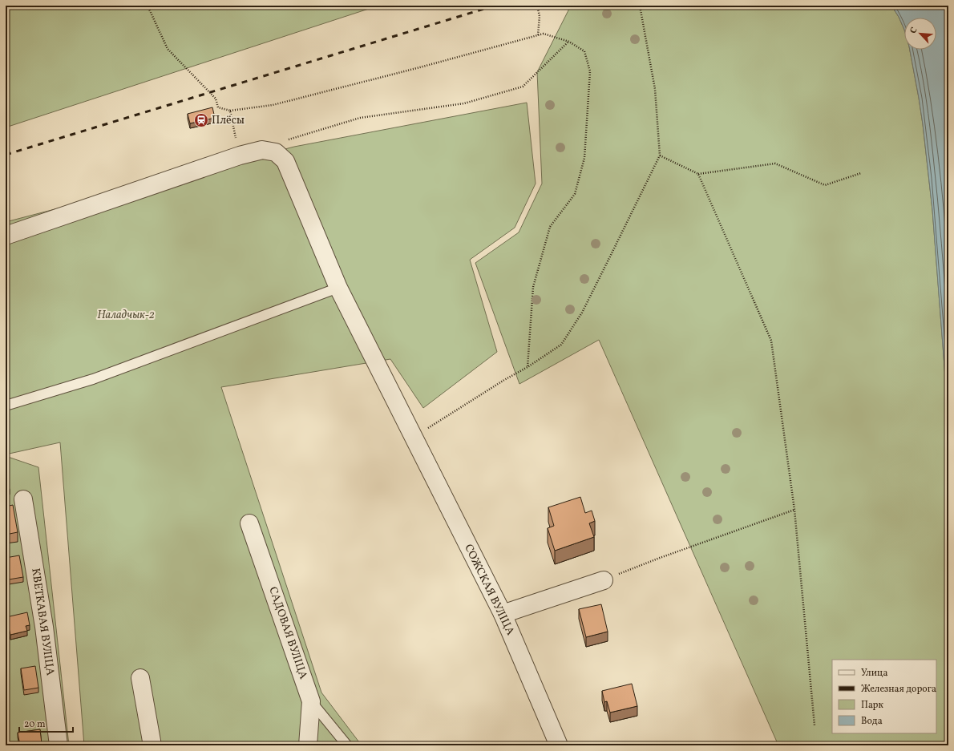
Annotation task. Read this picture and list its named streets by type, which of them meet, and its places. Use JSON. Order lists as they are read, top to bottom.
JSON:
{
  "streets": {
    "street": ["СОЖСКАЯ ВУЛІЦА", "КВЕТКАВАЯ ВУЛІЦА", "САДОВАЯ ВУЛІЦА"]
  },
  "parks": ["Наладчык-2"],
  "places": {
    "station": ["Плёсы"]
  },
  "legend": [
    "Улица",
    "Железная дорога",
    "Парк",
    "Вода"
  ],
  "scale_bar": "20 m",
  "north": "top left"
}
